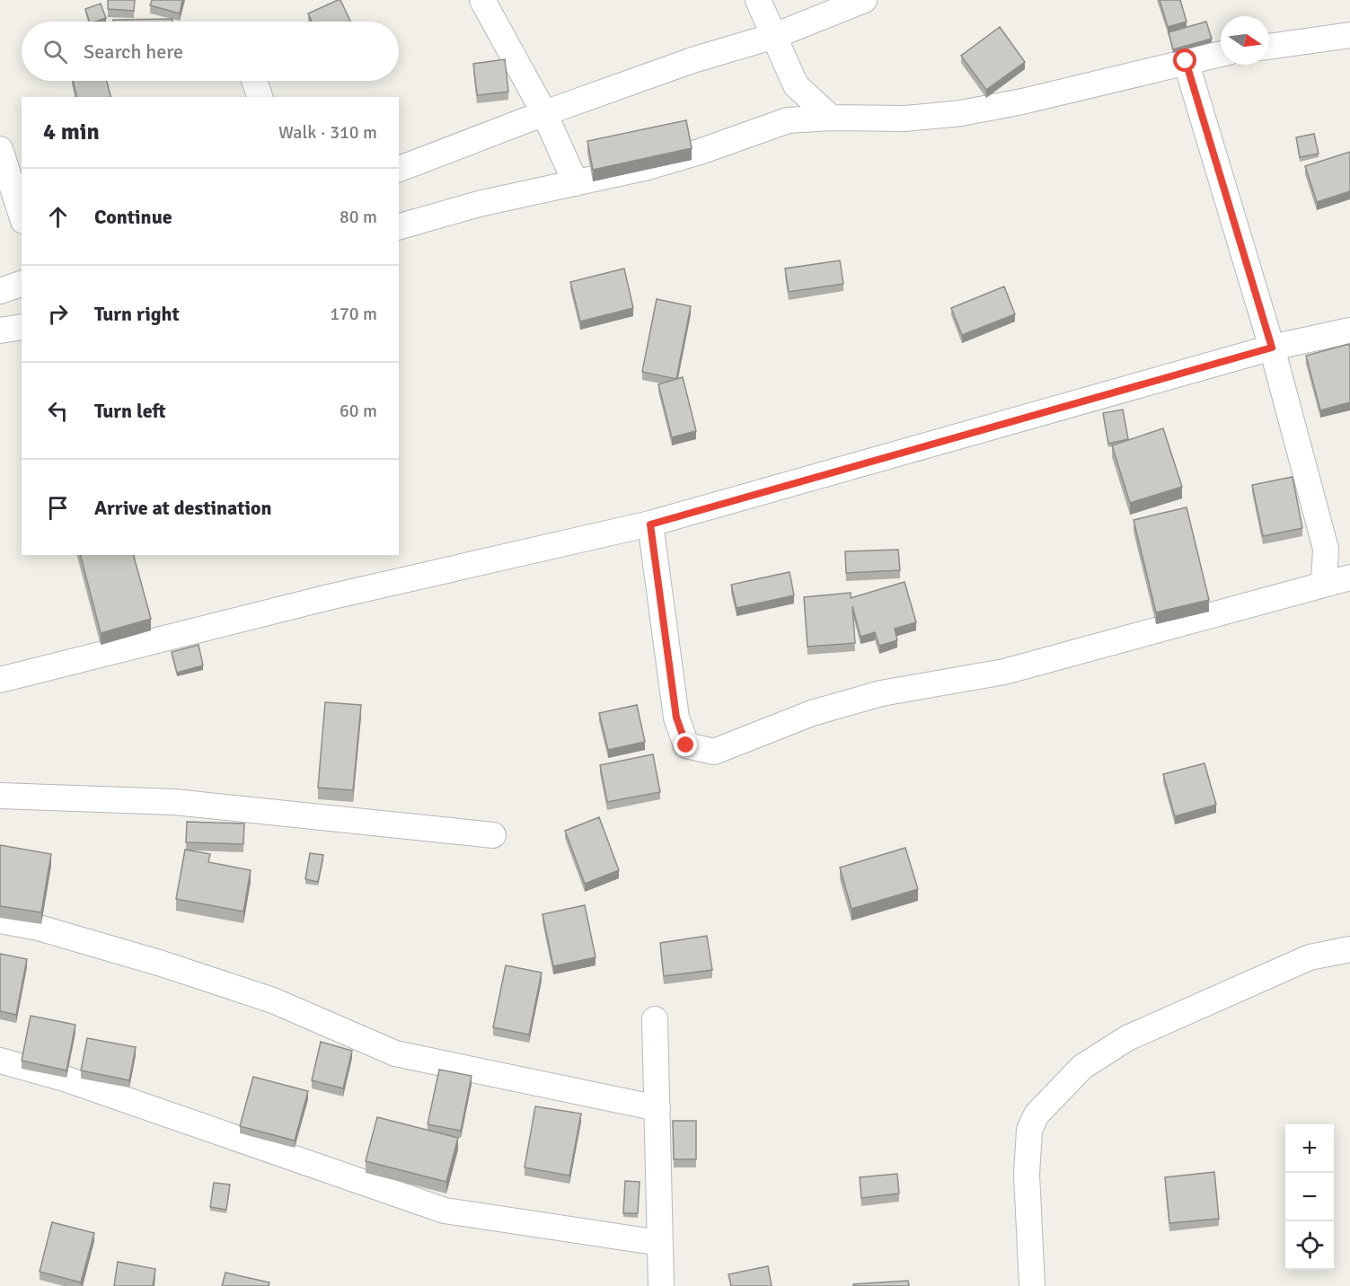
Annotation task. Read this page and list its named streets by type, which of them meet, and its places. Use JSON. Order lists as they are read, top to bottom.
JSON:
{
  "north": "right",
  "page": {
    "search": "Search here",
    "heading": ["4 min", "Walk · 310 m"],
    "list": [
      ["Continue", "80 m"],
      ["Turn right", "170 m"],
      ["Turn left", "60 m"],
      "Arrive at destination"
    ],
    "map_buttons": ["+", "−"]
  }
}
